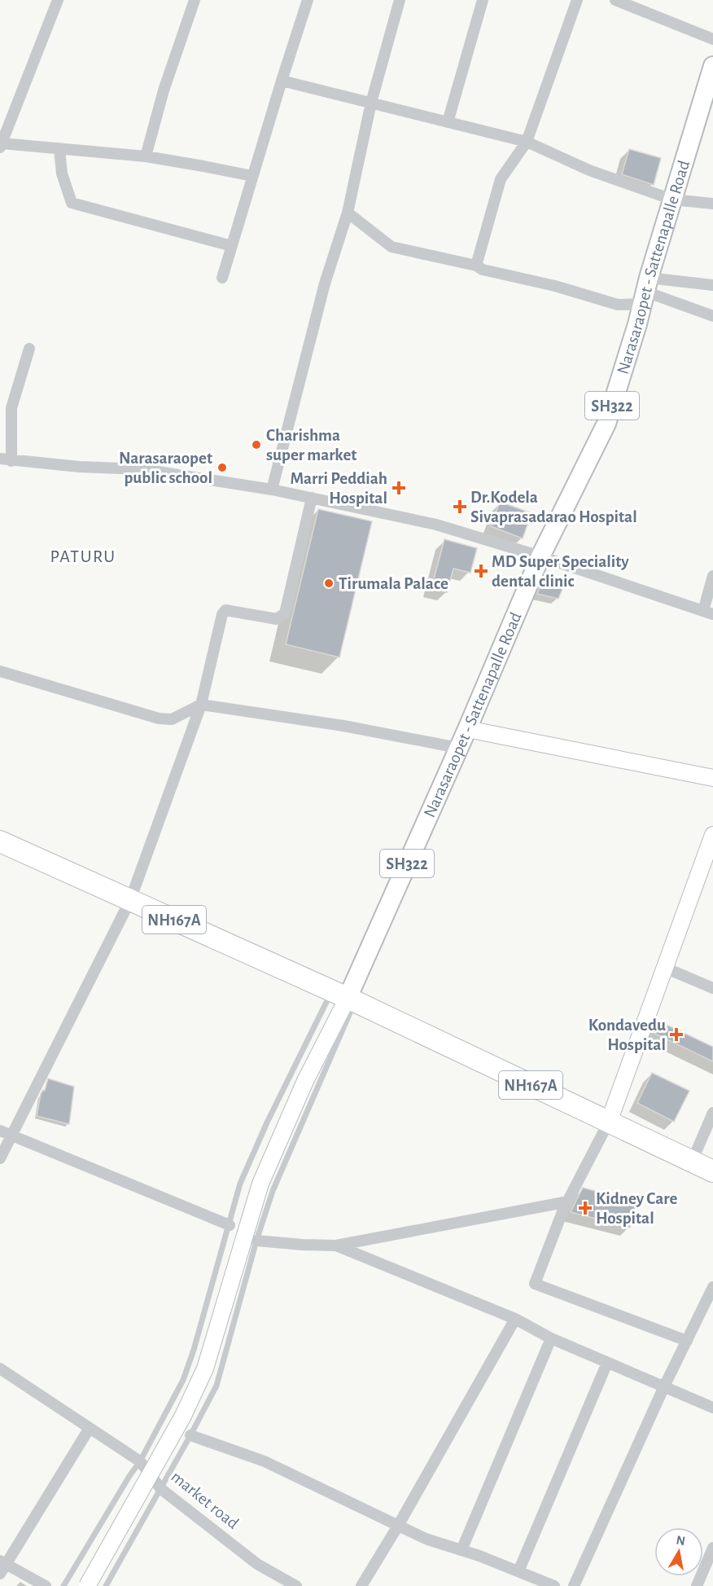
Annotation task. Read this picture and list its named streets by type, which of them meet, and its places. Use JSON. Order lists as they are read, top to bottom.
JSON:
{
  "streets": {
    "highway": ["NH167A"],
    "main road": ["Narasaraopet - Sattenapalle Road", "SH322"],
    "street": ["market road"]
  },
  "crossings": [
    ["Narasaraopet - Sattenapalle Road", "NH167A"]
  ],
  "districts": ["PATURU"],
  "places": {
    "other": ["Charishma super market", "Narasaraopet public school", "Tirumala Palace"],
    "health": [
      "Marri Peddiah Hospital",
      "Dr.Kodela Sivaprasadarao Hospital",
      "MD Super Speciality dental clinic",
      "Kondavedu Hospital",
      "Kidney Care Hospital"
    ]
  },
  "north": "top"
}
